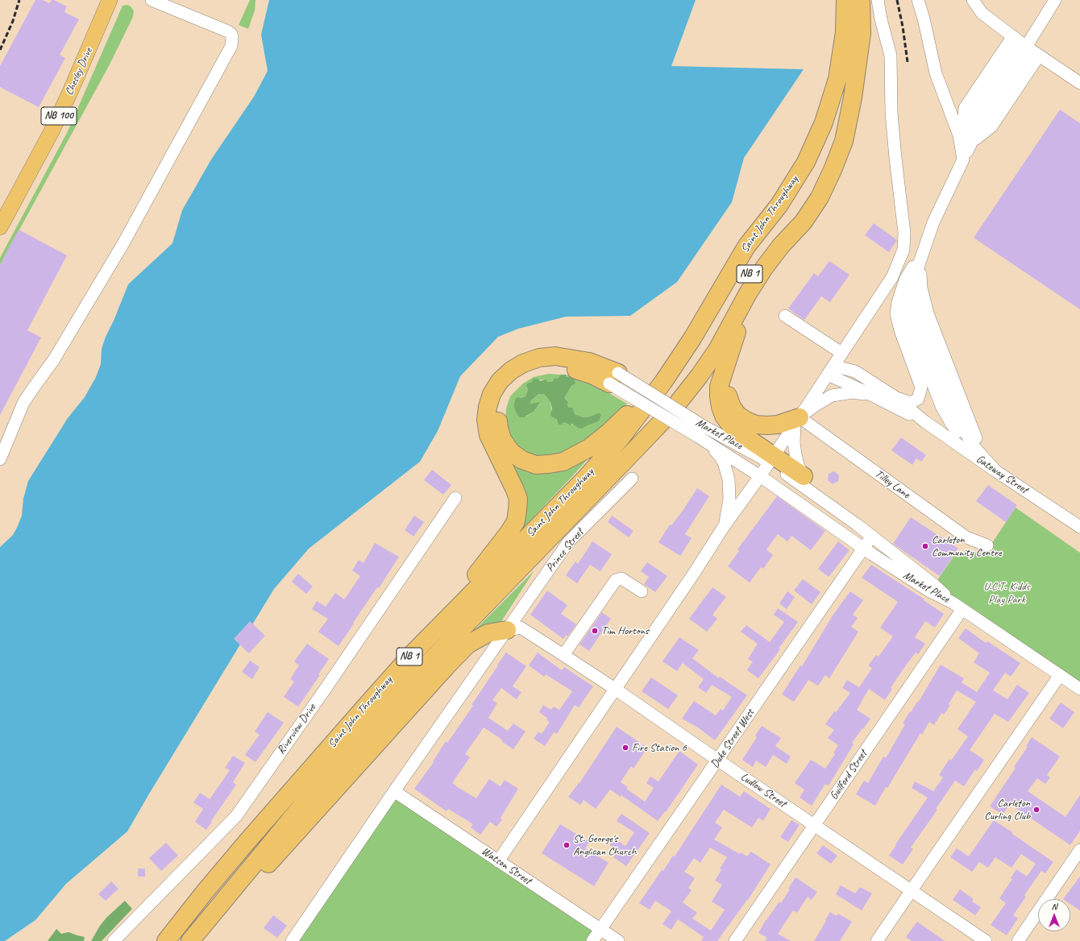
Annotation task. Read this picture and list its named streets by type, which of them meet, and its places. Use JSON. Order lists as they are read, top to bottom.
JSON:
{
  "streets": {
    "highway": ["Saint John Throughway", "NB 1"],
    "main road": ["Chesley Drive", "NB 100"],
    "street": [
      "Market Place",
      "Gateway Street",
      "Tilley Lane",
      "Prince Street",
      "Riverview Drive",
      "Duke Street West",
      "Guilford Street",
      "Ludlow Street",
      "Watson Street"
    ]
  },
  "crossings": [
    ["Market Place", "Duke Street West"],
    ["Market Place", "Guilford Street"],
    ["Prince Street", "Ludlow Street"],
    ["Prince Street", "Watson Street"],
    ["Duke Street West", "Ludlow Street"],
    ["Duke Street West", "Watson Street"],
    ["Guilford Street", "Ludlow Street"]
  ],
  "parks": ["U.C.T. Kidds Play Park"],
  "places": [
    "Carleton Community Centre",
    "Tim Hortons",
    "Fire Station 6",
    "Carleton Curling Club",
    "St. George's Anglican Church"
  ],
  "north": "top"
}
